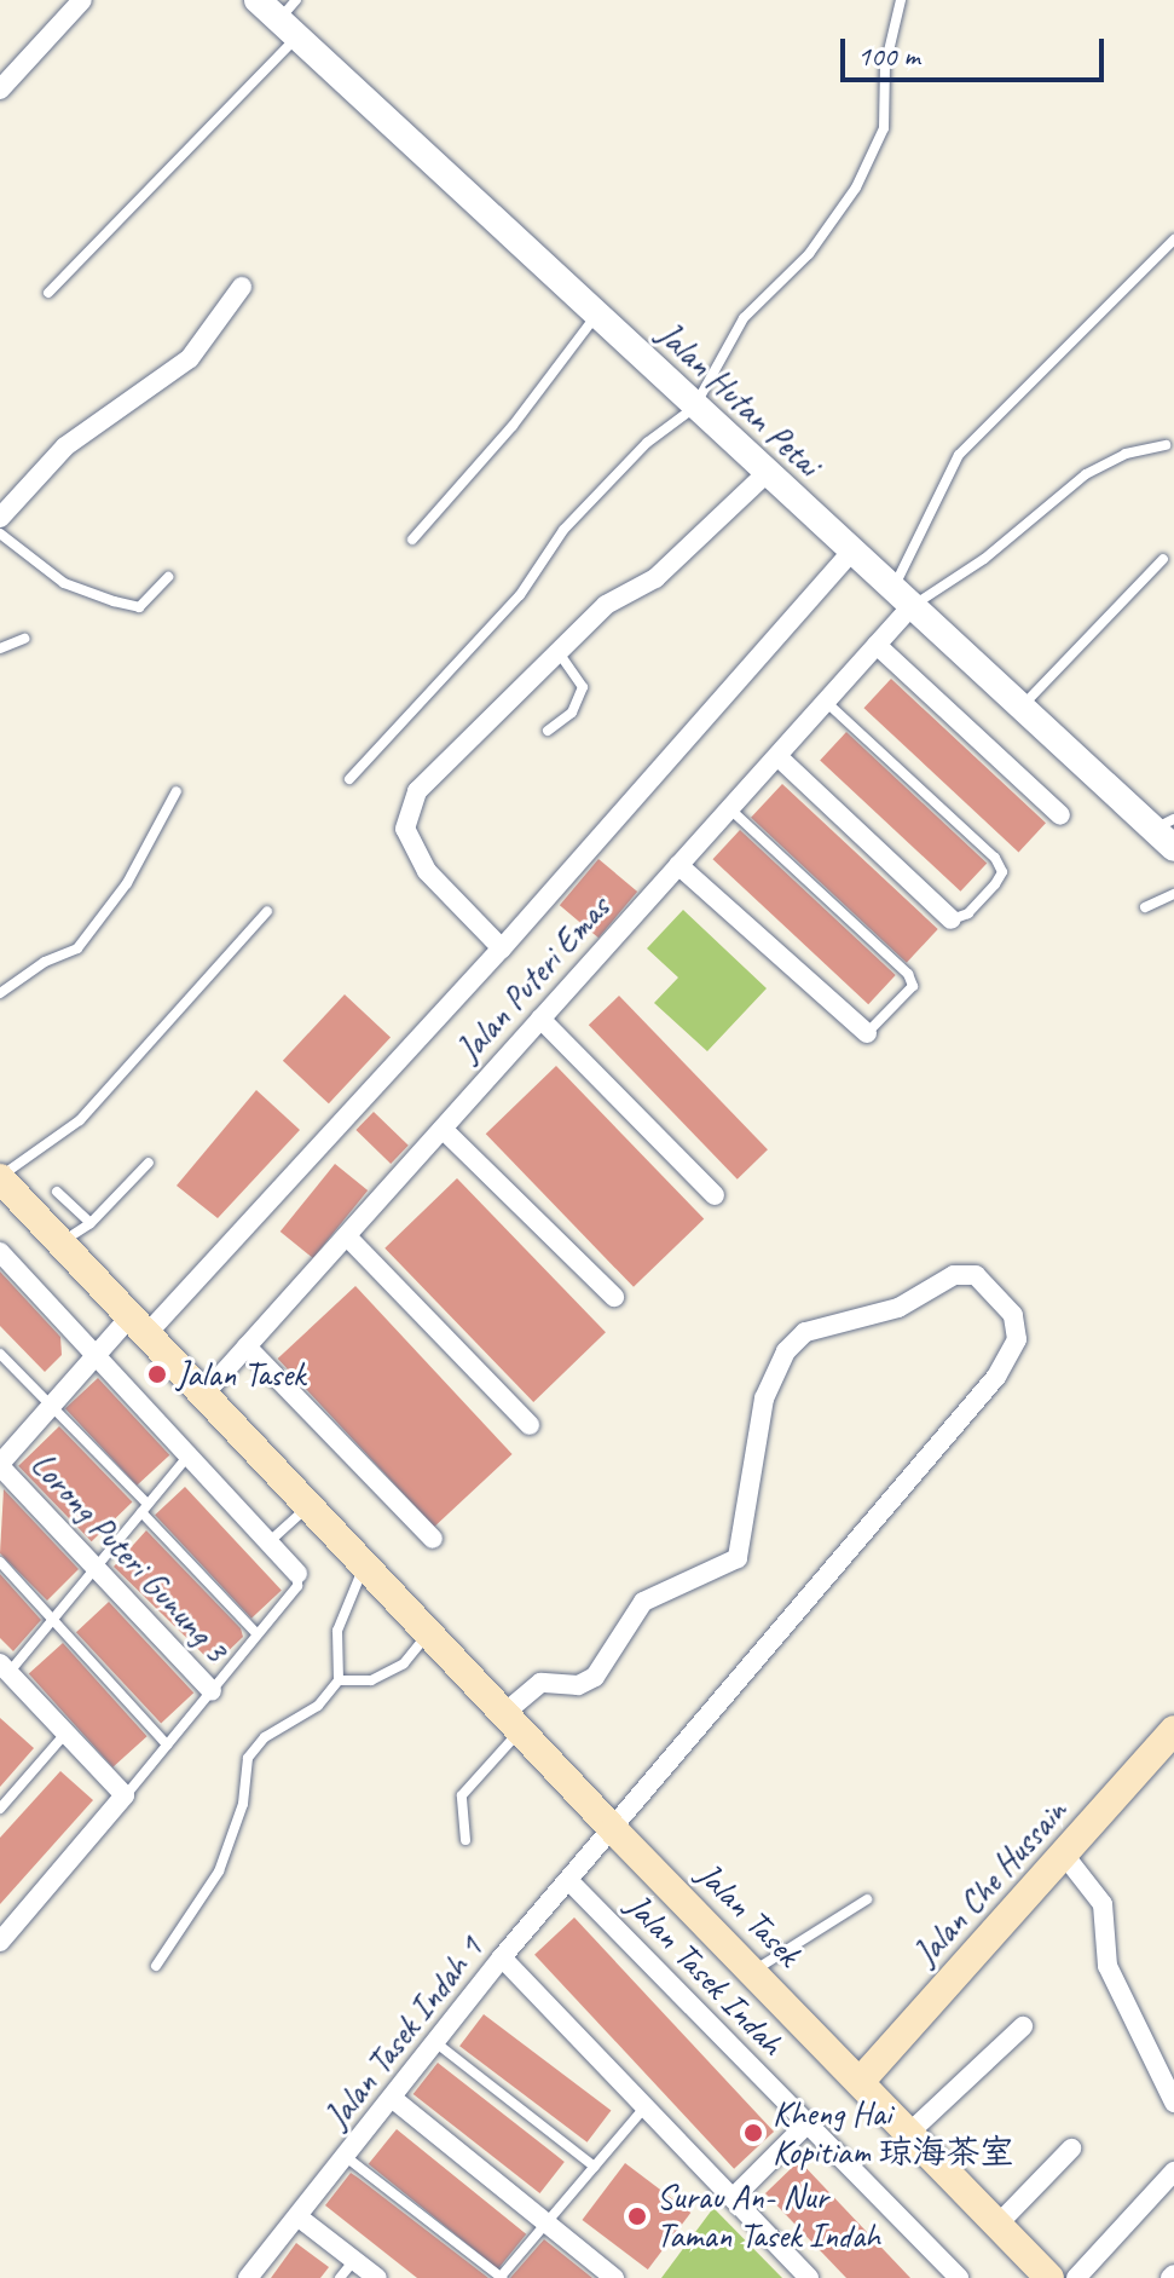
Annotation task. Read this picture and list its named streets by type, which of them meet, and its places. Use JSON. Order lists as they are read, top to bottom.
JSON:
{
  "streets": {
    "main road": ["Jalan Che Hussain", "Jalan Tasek"],
    "street": [
      "Jalan Hutan Petai",
      "Jalan Puteri Emas",
      "Lorong Puteri Gunung 3",
      "Jalan Tasek Indah",
      "Jalan Tasek Indah 1"
    ]
  },
  "crossings": [
    ["Jalan Hutan Petai", "Jalan Puteri Emas"],
    ["Jalan Puteri Emas", "Jalan Tasek"],
    ["Jalan Che Hussain", "Jalan Tasek"],
    ["Jalan Tasek", "Jalan Tasek Indah 1"],
    ["Jalan Tasek Indah", "Jalan Tasek Indah 1"]
  ],
  "places": ["Jalan Tasek", "Kheng Hai Kopitiam 琼海茶室", "Surau An- Nur Taman Tasek Indah"],
  "scale_bar": "100 m"
}
